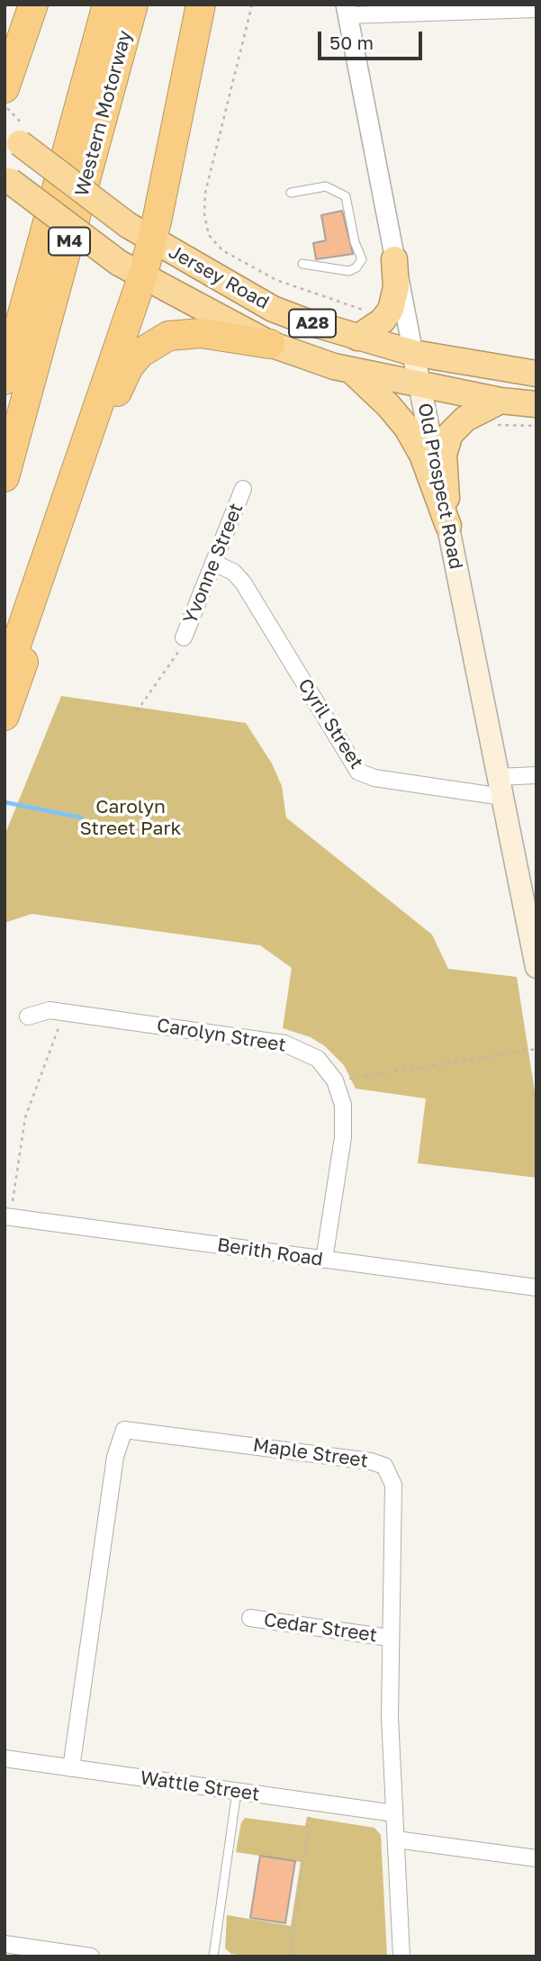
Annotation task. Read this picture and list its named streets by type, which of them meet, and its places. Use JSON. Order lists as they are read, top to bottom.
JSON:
{
  "streets": {
    "highway": [
      "Western Motorway",
      "M4",
      "Jersey Road",
      "A28"
    ],
    "main road": ["Old Prospect Road"],
    "street": [
      "Yvonne Street",
      "Cyril Street",
      "Carolyn Street",
      "Berith Road",
      "Maple Street",
      "Cedar Street",
      "Wattle Street"
    ]
  },
  "crossings": [
    ["Jersey Road", "Old Prospect Road"],
    ["Old Prospect Road", "Cyril Street"],
    ["Yvonne Street", "Cyril Street"],
    ["Carolyn Street", "Berith Road"],
    ["Maple Street", "Cedar Street"],
    ["Maple Street", "Wattle Street"]
  ],
  "parks": ["Carolyn Street Park"],
  "scale_bar": "50 m"
}
